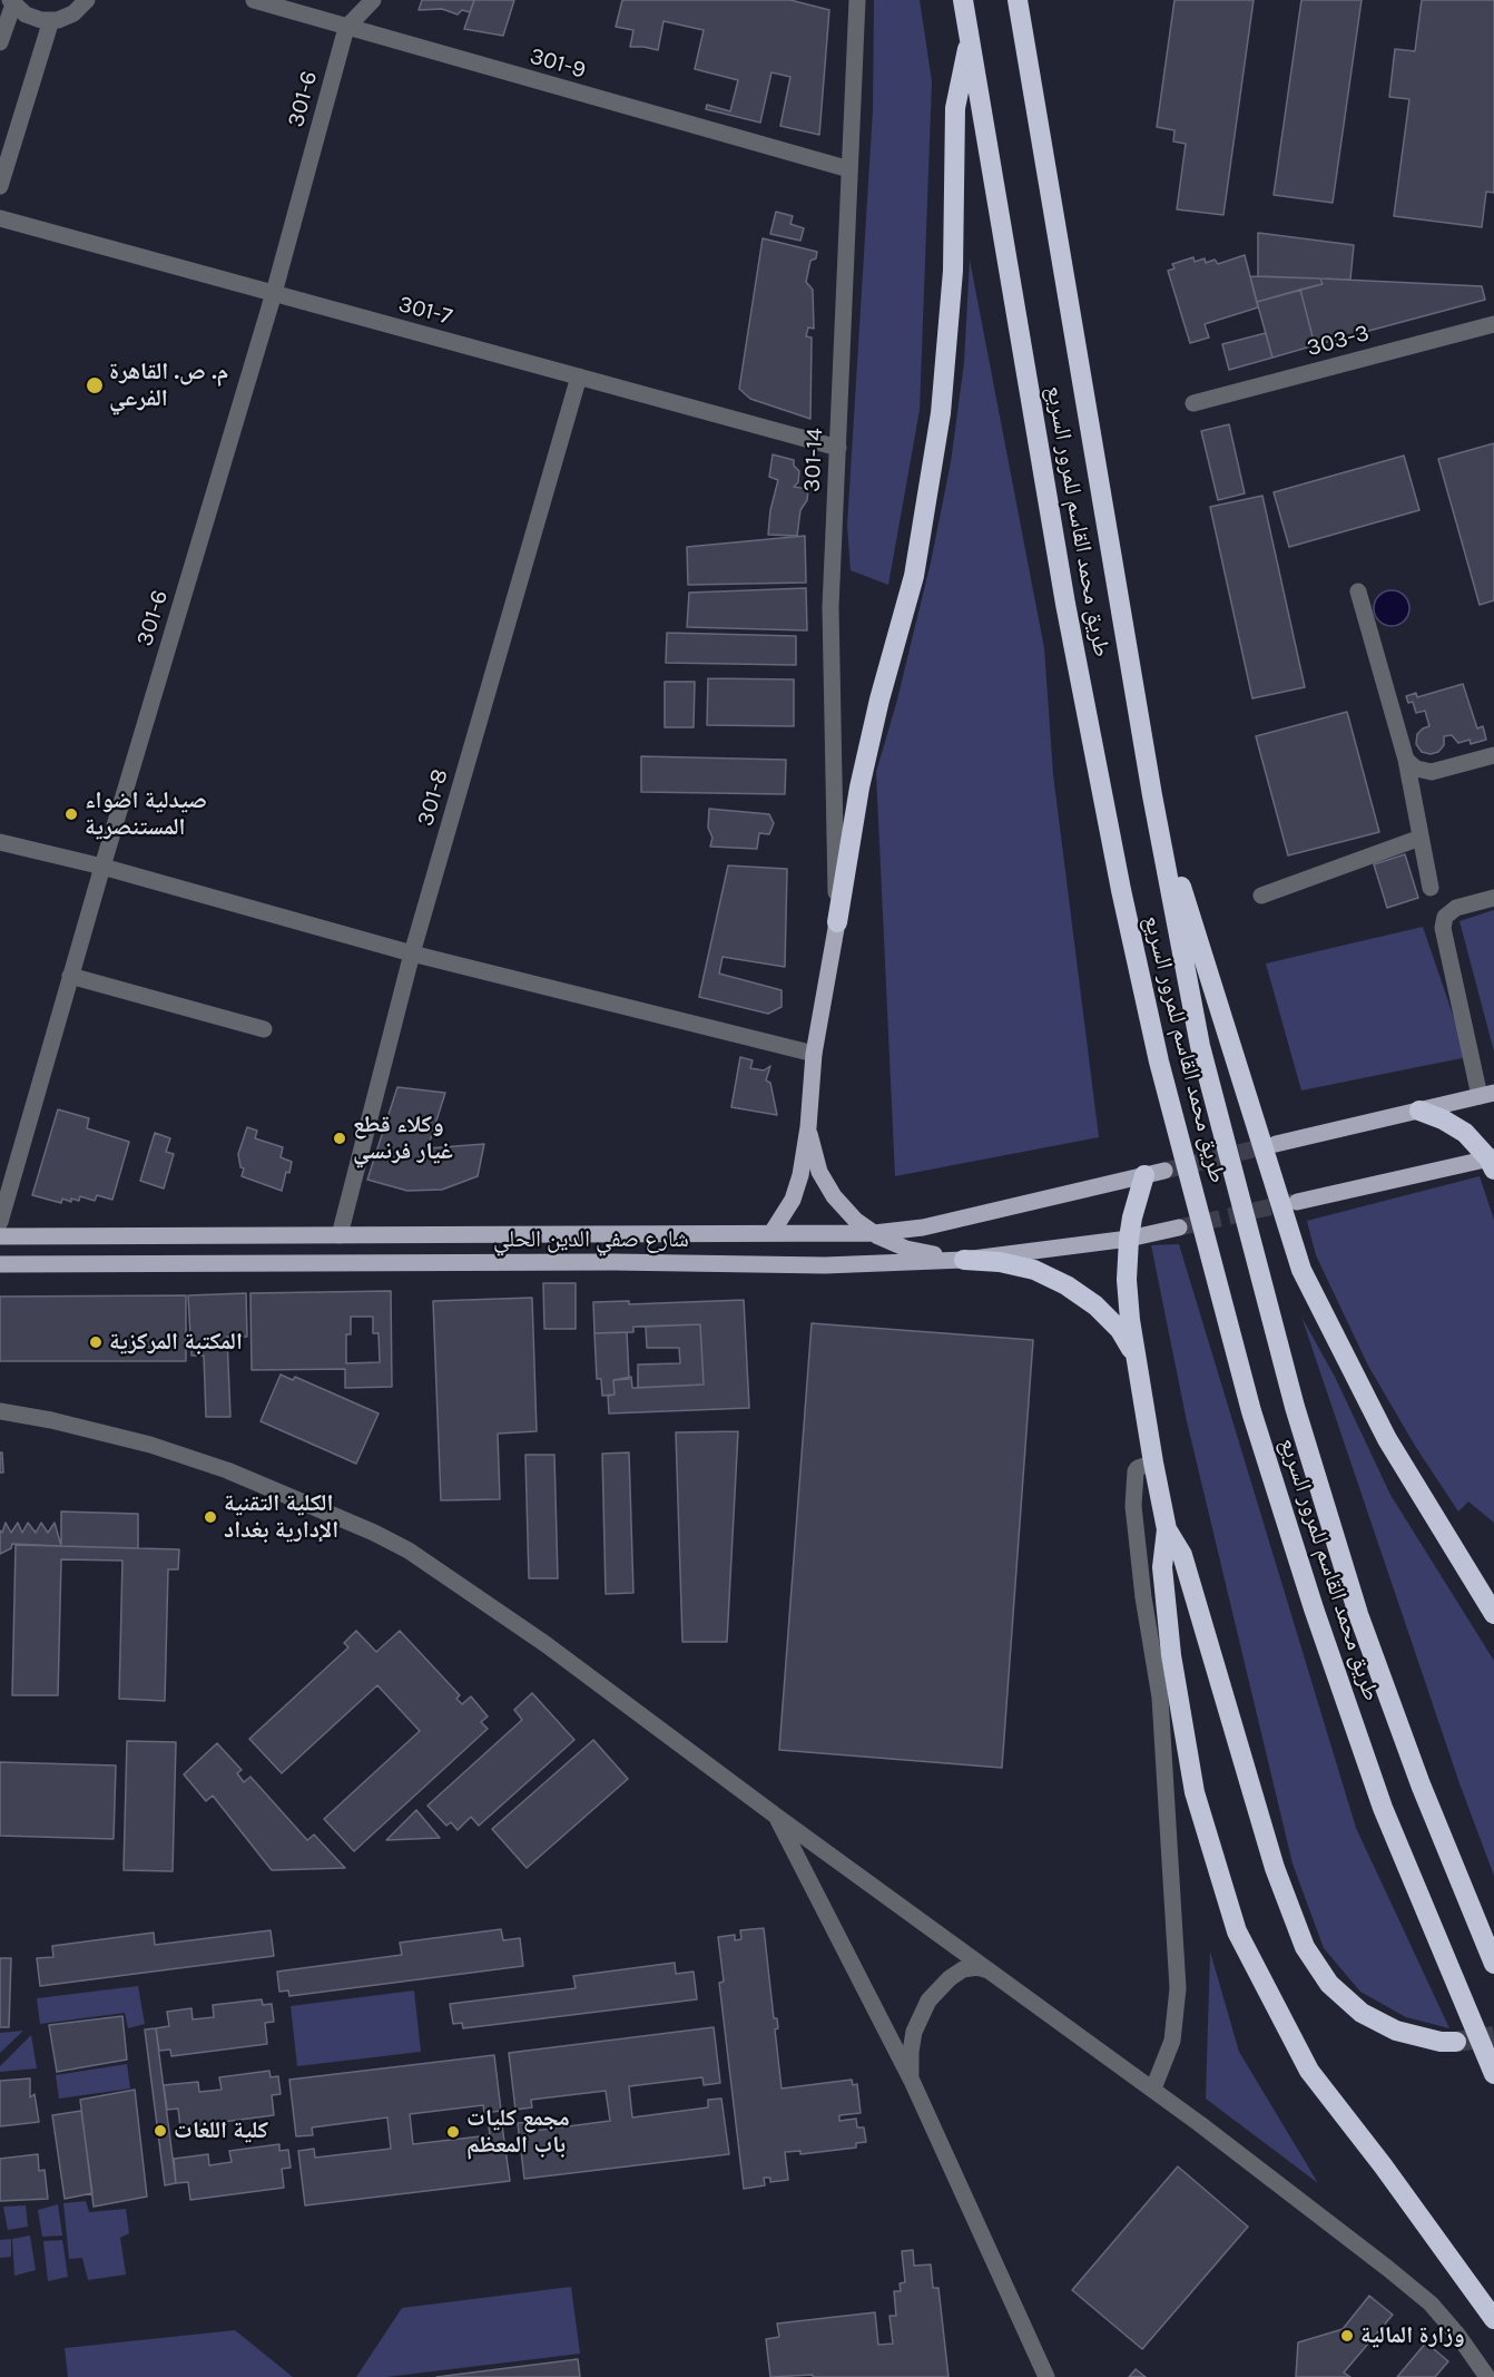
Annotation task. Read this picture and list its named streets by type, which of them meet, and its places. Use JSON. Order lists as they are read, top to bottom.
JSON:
{
  "streets": {
    "highway": ["طريق محمد القاسم للمرور السريع"],
    "main road": ["شارع صفي الدين الحلي"],
    "street": [
      "301-9",
      "301-6",
      "301-7",
      "303-3",
      "301-14",
      "301-8"
    ]
  },
  "crossings": [
    ["301-9", "301-6"],
    ["301-9", "301-14"],
    ["301-6", "301-7"],
    ["301-7", "301-14"],
    ["301-7", "301-8"],
    ["301-8", "شارع صفي الدين الحلي"]
  ],
  "places": [
    "م. ص. القاهرة الفرعي",
    "صيدلية اضواء المستنصرية",
    "وكلاء قطع غيار فرنسي",
    "المكتبة المركزية",
    "الكلية التقنية الإدارية بغداد",
    "كلية اللغات",
    "مجمع كليات باب المعظم",
    "وزارة المالية"
  ]
}
